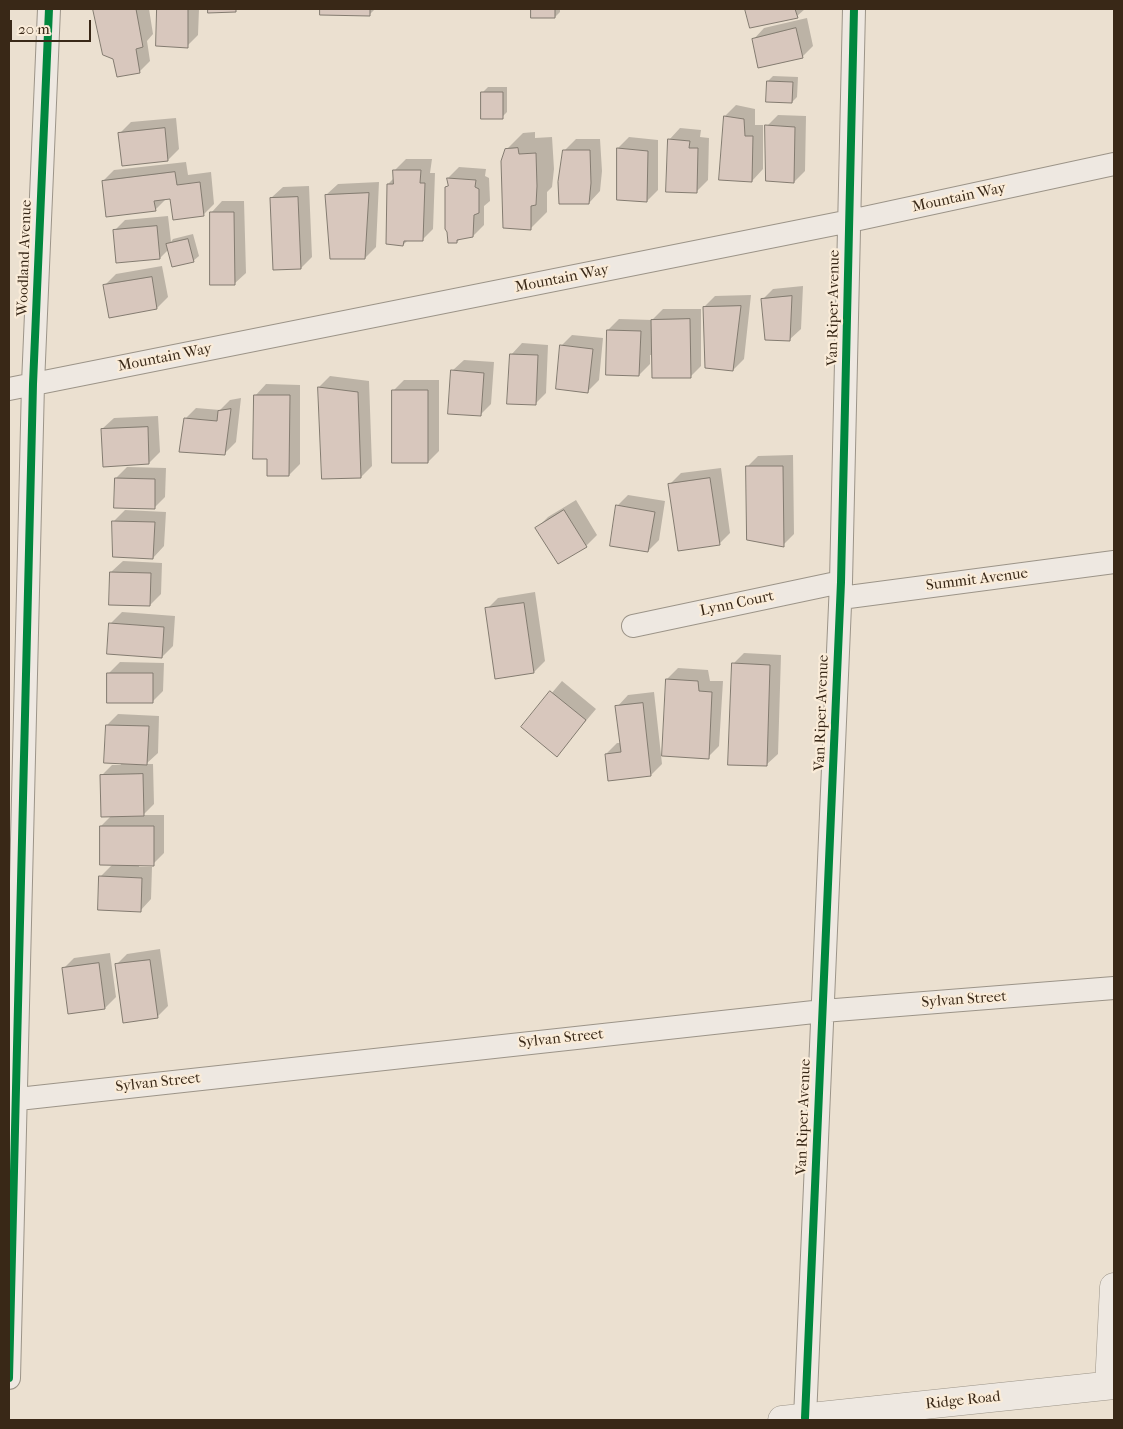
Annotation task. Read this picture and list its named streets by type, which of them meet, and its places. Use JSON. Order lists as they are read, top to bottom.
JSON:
{
  "streets": {
    "street": [
      "Mountain Way",
      "Woodland Avenue",
      "Van Riper Avenue",
      "Summit Avenue",
      "Lynn Court",
      "Sylvan Street",
      "Ridge Road"
    ]
  },
  "crossings": [
    ["Mountain Way", "Woodland Avenue"],
    ["Mountain Way", "Van Riper Avenue"],
    ["Woodland Avenue", "Sylvan Street"],
    ["Van Riper Avenue", "Summit Avenue"],
    ["Van Riper Avenue", "Lynn Court"],
    ["Van Riper Avenue", "Sylvan Street"],
    ["Van Riper Avenue", "Ridge Road"],
    ["Summit Avenue", "Lynn Court"]
  ],
  "scale_bar": "20 m"
}
